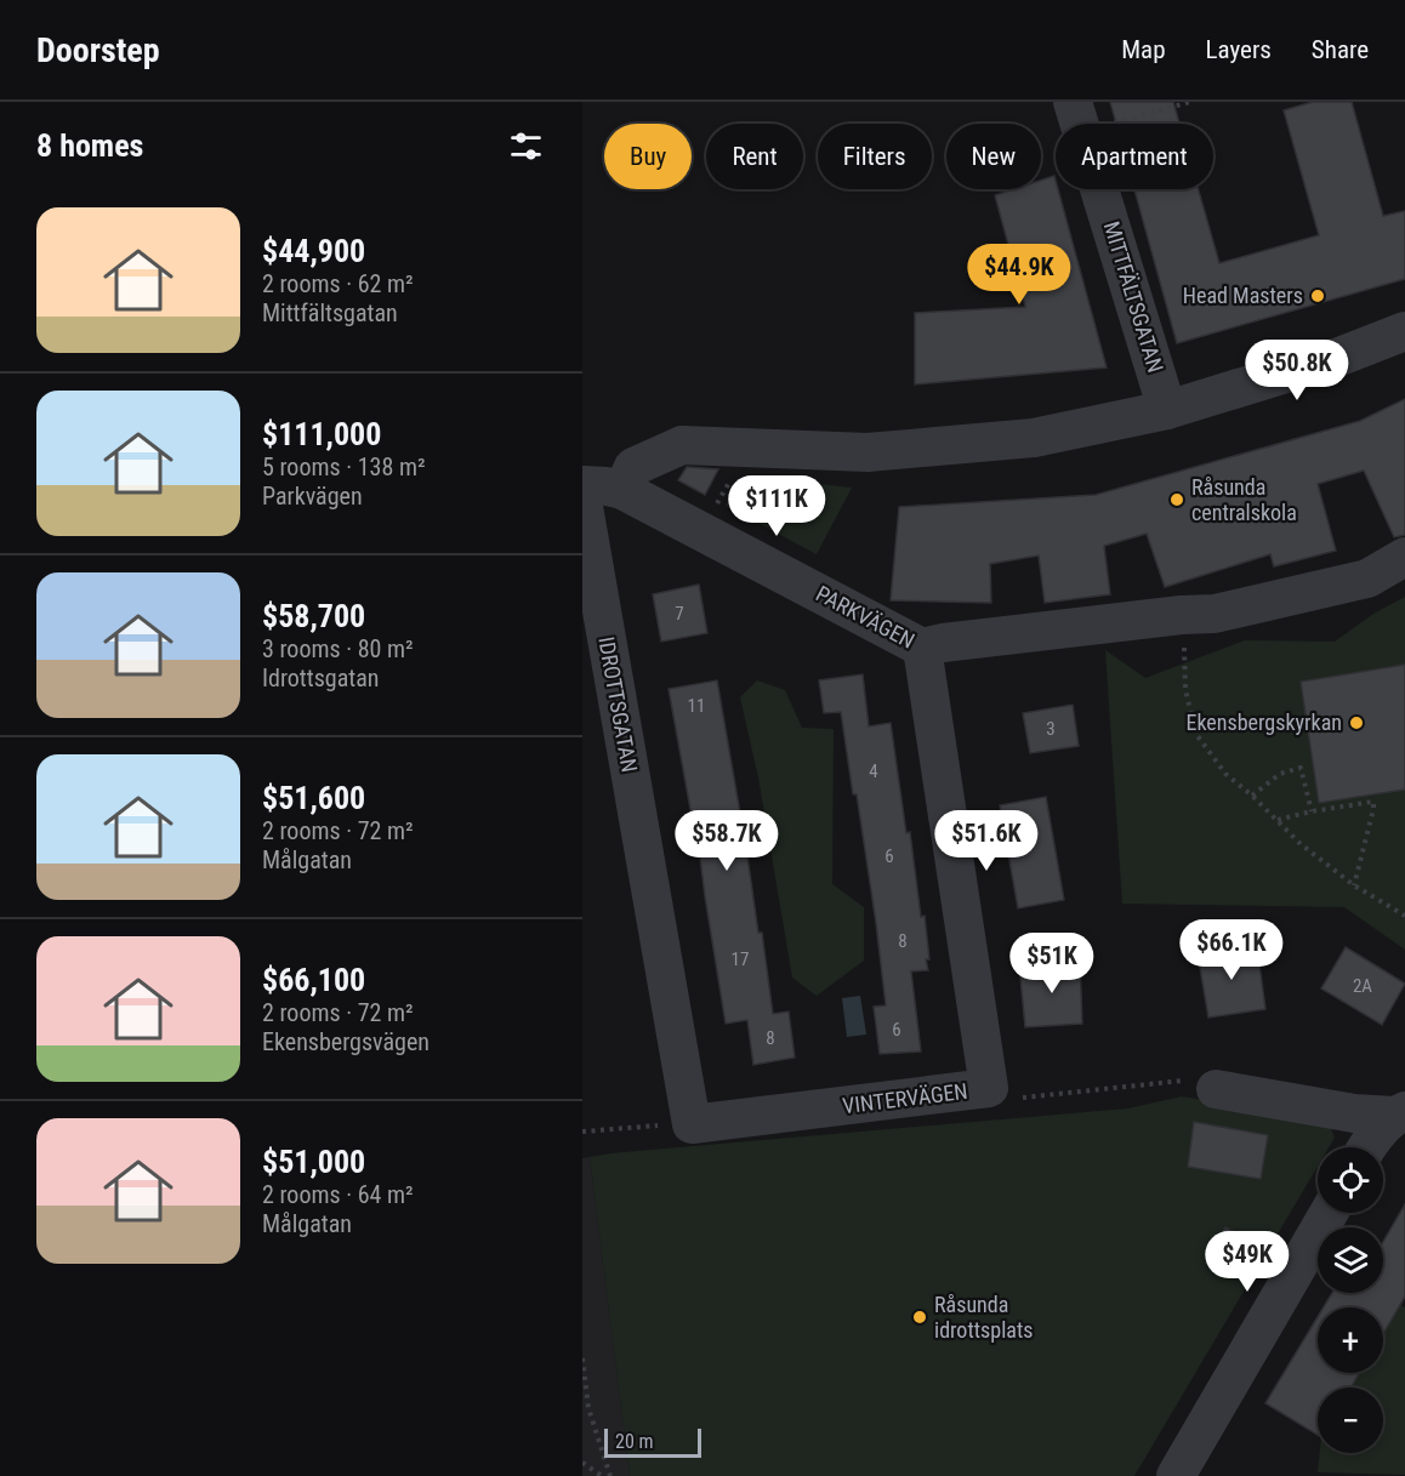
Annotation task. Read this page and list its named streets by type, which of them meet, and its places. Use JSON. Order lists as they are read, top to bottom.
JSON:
{
  "streets": {
    "street": [
      "MITTFÄLTSGATAN",
      "PARKVÄGEN",
      "IDROTTSGATAN",
      "VINTERVÄGEN"
    ]
  },
  "crossings": [
    ["IDROTTSGATAN", "VINTERVÄGEN"]
  ],
  "places": [
    "Head Masters",
    "Råsunda centralskola",
    "Ekensbergskyrkan",
    "Råsunda idrottsplats"
  ],
  "house_numbers": [
    "7",
    "11",
    "3",
    "4",
    "6",
    "8",
    "17",
    "2A",
    "6",
    "8"
  ],
  "scale_bar": "20 m",
  "page": {
    "header": "Doorstep",
    "nav": ["Map", "Layers", "Share"],
    "heading": "8 homes",
    "chip": [
      "Buy",
      "Rent",
      "Filters",
      "New",
      "Apartment"
    ],
    "list": [
      {
        "name": "$44,900",
        "note": "2 rooms · 62 m² · Mittfältsgatan"
      },
      {
        "name": "$111,000",
        "note": "5 rooms · 138 m² · Parkvägen"
      },
      {
        "name": "$58,700",
        "note": "3 rooms · 80 m² · Idrottsgatan"
      },
      {
        "name": "$51,600",
        "note": "2 rooms · 72 m² · Målgatan"
      },
      {
        "name": "$66,100",
        "note": "2 rooms · 72 m² · Ekensbergsvägen"
      },
      {
        "name": "$51,000",
        "note": "2 rooms · 64 m² · Målgatan"
      }
    ],
    "price": [
      "$44.9K",
      "$50.8K",
      "$111K",
      "$58.7K",
      "$51.6K",
      "$66.1K",
      "$51K",
      "$49K"
    ],
    "map_buttons": ["+", "−"],
    "scale": "20 m"
  }
}
